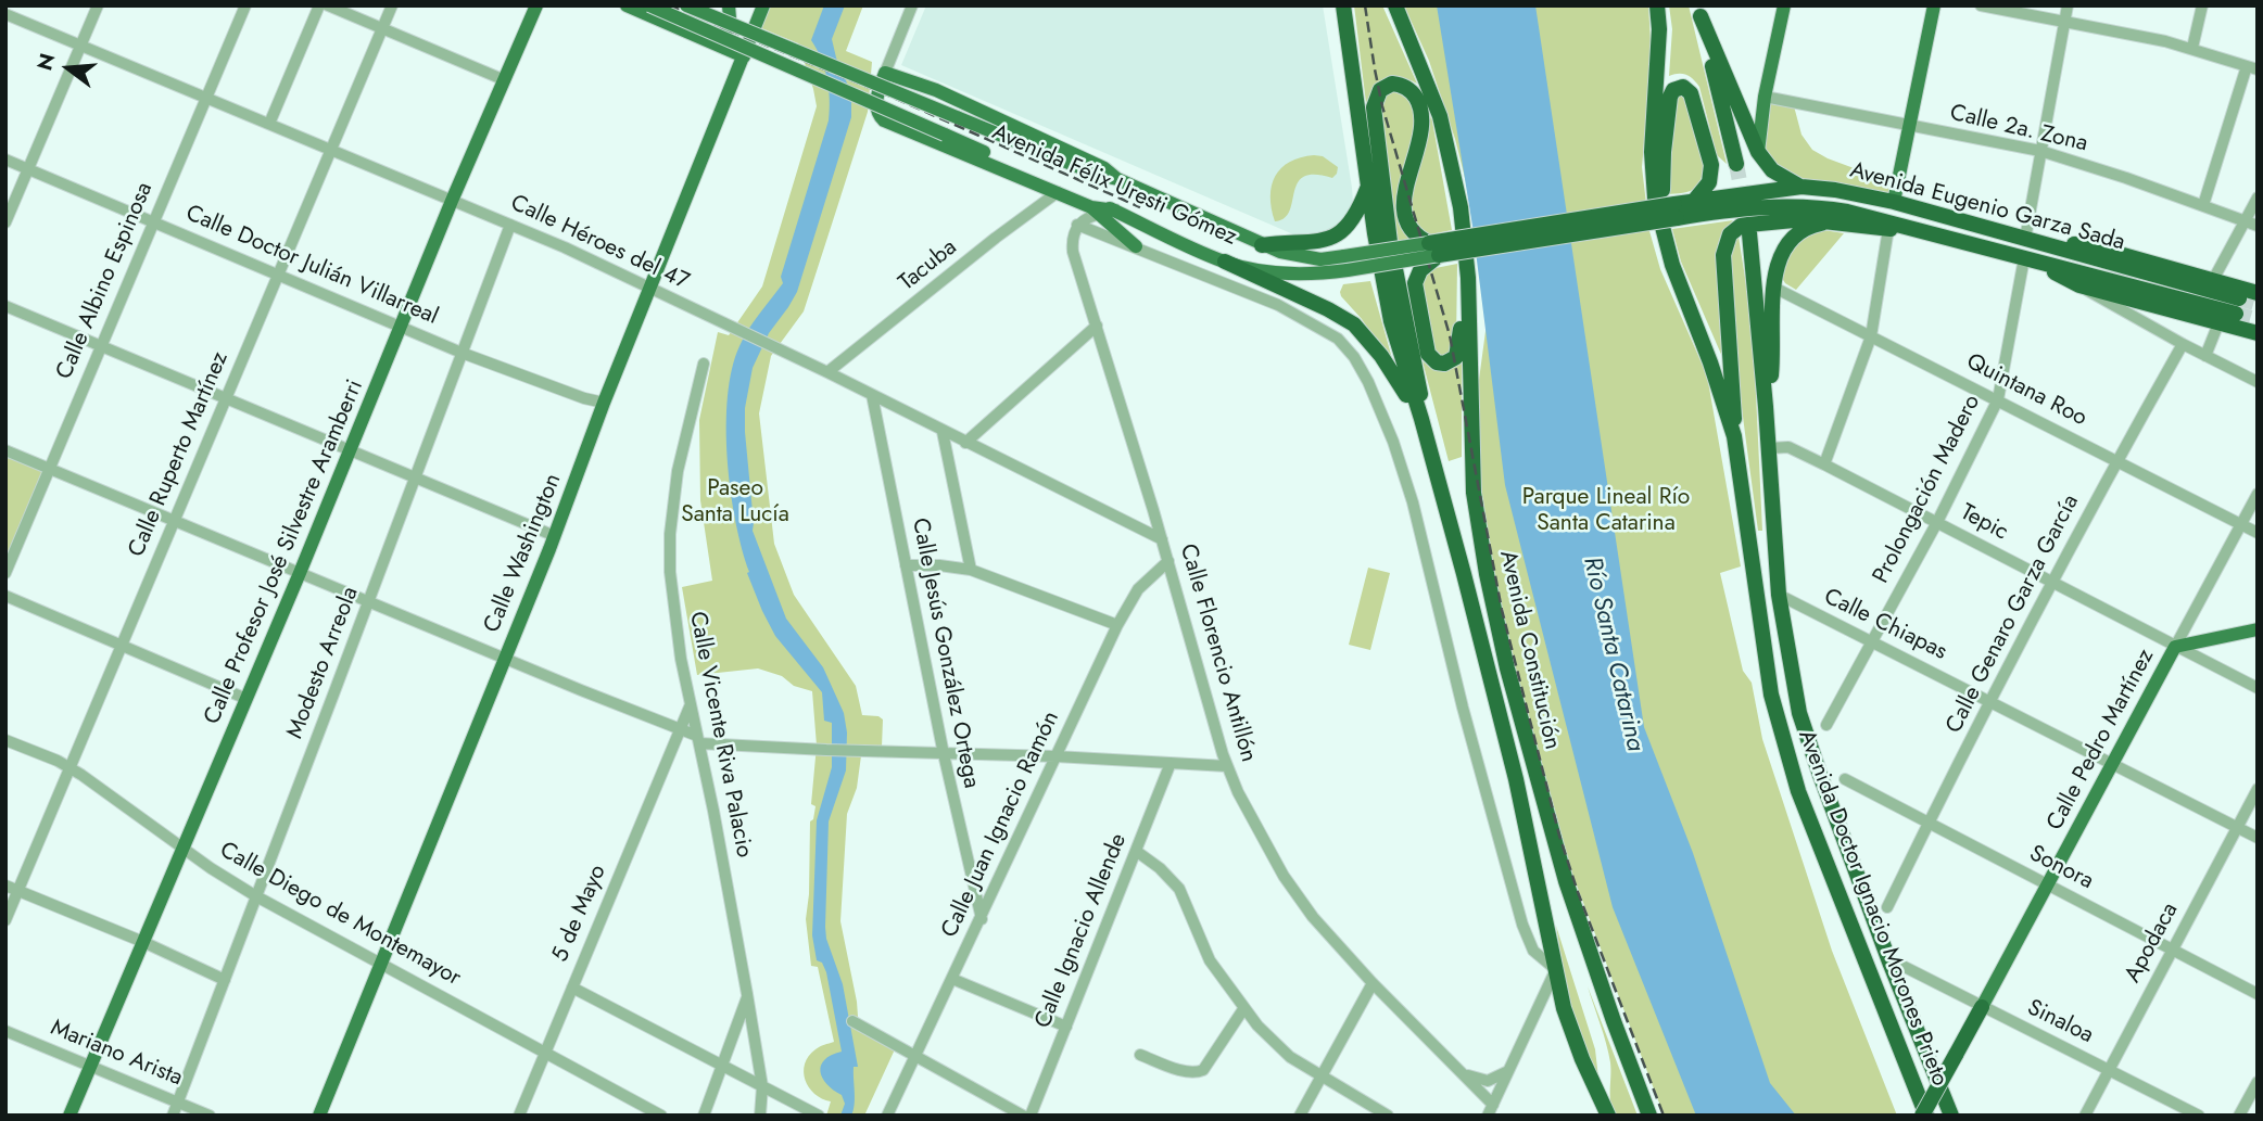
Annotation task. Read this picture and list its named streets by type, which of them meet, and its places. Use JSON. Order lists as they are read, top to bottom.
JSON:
{
  "streets": {
    "highway": [
      "Avenida Félix Uresti Gómez",
      "Avenida Eugenio Garza Sada",
      "Avenida Constitución",
      "Avenida Doctor Ignacio Morones Prieto"
    ],
    "main road": ["Calle Profesor José Silvestre Aramberri", "Calle Washington", "Calle Pedro Martínez"],
    "street": [
      "Calle 2a. Zona",
      "Calle Héroes del 47",
      "Calle Doctor Julián Villarreal",
      "Tacuba",
      "Calle Albino Espinosa",
      "Quintana Roo",
      "Calle Ruperto Martínez",
      "Prolongación Madero",
      "Tepic",
      "Calle Genaro Garza García",
      "Calle Chiapas",
      "Calle Jesús González Ortega",
      "Calle Florencio Antillón",
      "Modesto Arreola",
      "Calle Vicente Riva Palacio",
      "Calle Juan Ignacio Ramón",
      "Sonora",
      "5 de Mayo",
      "Calle Diego de Montemayor",
      "Calle Ignacio Allende",
      "Apodaca",
      "Sinaloa",
      "Mariano Arista"
    ]
  },
  "crossings": [
    ["Avenida Félix Uresti Gómez", "Avenida Eugenio Garza Sada"],
    ["Avenida Eugenio Garza Sada", "Prolongación Madero"],
    ["Calle Héroes del 47", "Tacuba"],
    ["Calle Héroes del 47", "Calle Albino Espinosa"],
    ["Calle Héroes del 47", "Calle Ruperto Martínez"],
    ["Calle Héroes del 47", "Calle Profesor José Silvestre Aramberri"],
    ["Calle Héroes del 47", "Calle Washington"],
    ["Calle Héroes del 47", "Calle Jesús González Ortega"],
    ["Calle Héroes del 47", "Calle Florencio Antillón"],
    ["Calle Héroes del 47", "Modesto Arreola"],
    ["Calle Doctor Julián Villarreal", "Calle Albino Espinosa"],
    ["Calle Doctor Julián Villarreal", "Calle Ruperto Martínez"],
    ["Calle Doctor Julián Villarreal", "Calle Profesor José Silvestre Aramberri"],
    ["Calle Doctor Julián Villarreal", "Calle Washington"],
    ["Calle Doctor Julián Villarreal", "Modesto Arreola"],
    ["Quintana Roo", "Prolongación Madero"],
    ["Quintana Roo", "Calle Genaro Garza García"],
    ["Quintana Roo", "Calle Pedro Martínez"],
    ["Calle Ruperto Martínez", "Calle Diego de Montemayor"],
    ["Prolongación Madero", "Tepic"],
    ["Prolongación Madero", "Calle Chiapas"],
    ["Tepic", "Calle Genaro Garza García"],
    ["Tepic", "Calle Pedro Martínez"],
    ["Tepic", "Avenida Doctor Ignacio Morones Prieto"],
    ["Calle Profesor José Silvestre Aramberri", "Calle Diego de Montemayor"],
    ["Calle Profesor José Silvestre Aramberri", "Mariano Arista"],
    ["Calle Washington", "Calle Diego de Montemayor"],
    ["Calle Genaro Garza García", "Calle Chiapas"],
    ["Calle Genaro Garza García", "Sonora"],
    ["Calle Chiapas", "Calle Pedro Martínez"],
    ["Calle Chiapas", "Avenida Doctor Ignacio Morones Prieto"],
    ["Calle Chiapas", "Apodaca"],
    ["Calle Jesús González Ortega", "Calle Juan Ignacio Ramón"],
    ["Calle Florencio Antillón", "Calle Juan Ignacio Ramón"],
    ["Modesto Arreola", "Calle Diego de Montemayor"],
    ["Modesto Arreola", "Mariano Arista"],
    ["Calle Vicente Riva Palacio", "5 de Mayo"],
    ["Calle Pedro Martínez", "Sonora"],
    ["Calle Pedro Martínez", "Sinaloa"],
    ["Sonora", "Apodaca"],
    ["5 de Mayo", "Calle Diego de Montemayor"],
    ["Apodaca", "Sinaloa"]
  ],
  "water": ["Río Santa Catarina"],
  "parks": ["Paseo Santa Lucía", "Parque Lineal Río Santa Catarina"],
  "north": "left"
}
